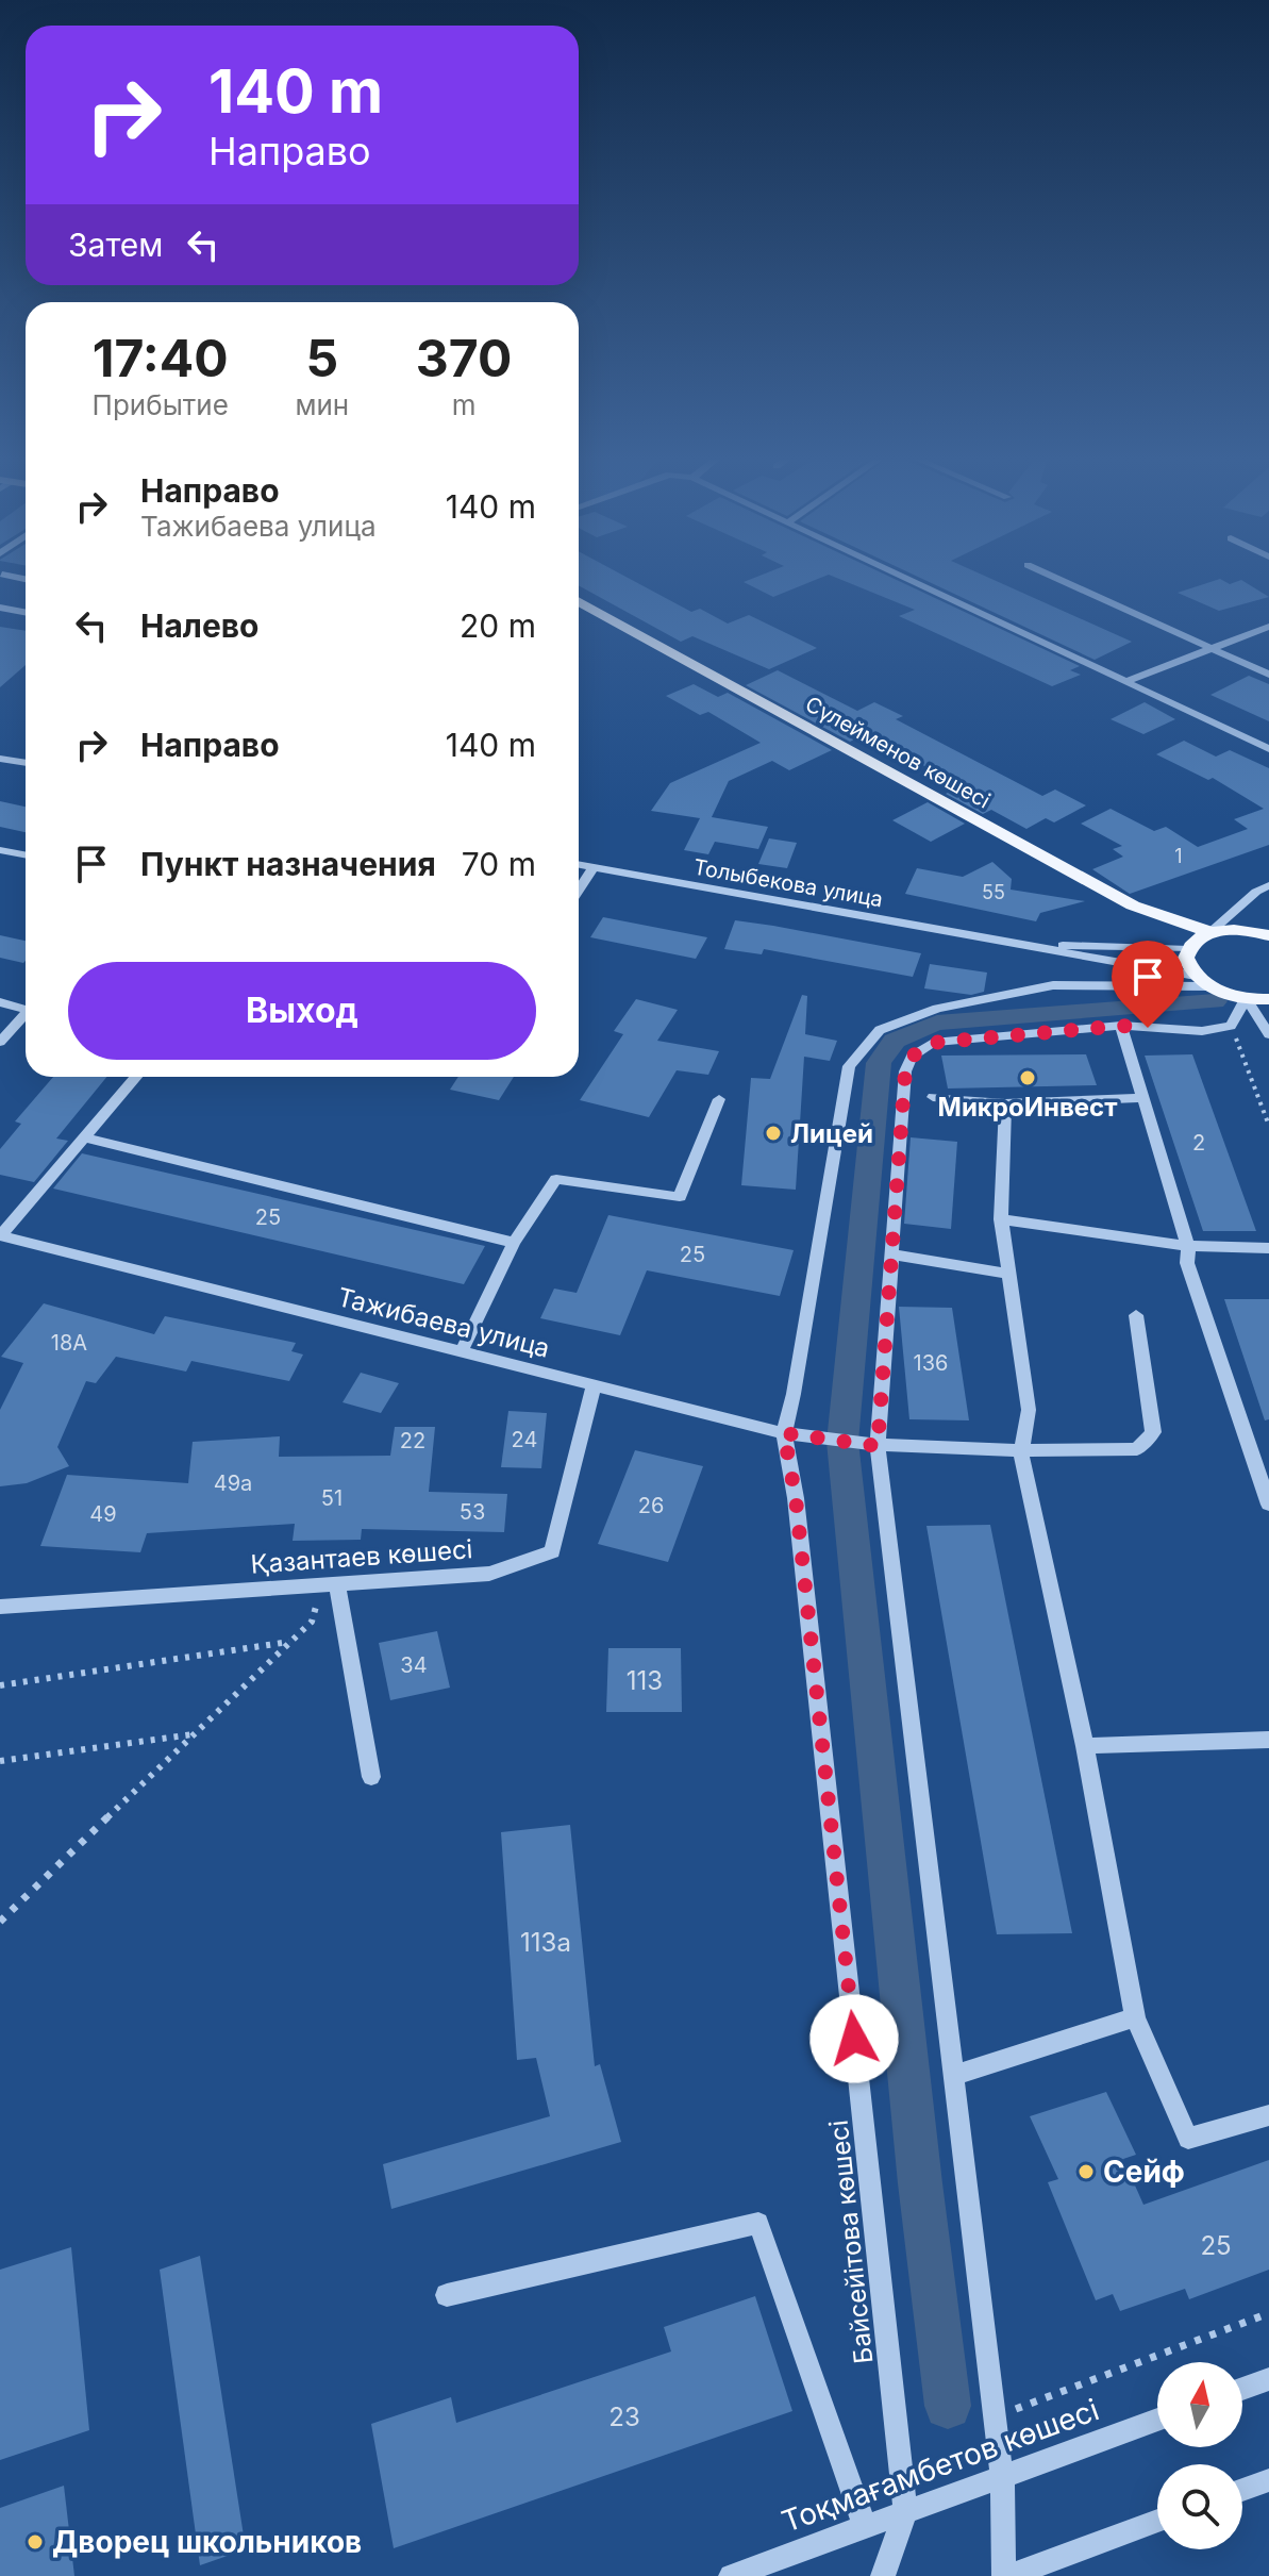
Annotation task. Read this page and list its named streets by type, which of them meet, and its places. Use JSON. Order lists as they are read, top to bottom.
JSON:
{
  "streets": {
    "main road": ["Сүлейменов көшесі"],
    "street": [
      "Толыбекова улица",
      "Тажибаева улица",
      "Қазантаев көшесі",
      "Байсейітова көшесі",
      "Тоқмағамбетов көшесі"
    ]
  },
  "crossings": [
    ["Тажибаева улица", "Қазантаев көшесі"],
    ["Тажибаева улица", "Байсейітова көшесі"],
    ["Байсейітова көшесі", "Тоқмағамбетов көшесі"]
  ],
  "places": [
    "МикроИнвест",
    "Лицей",
    "Сейф",
    "Дворец школьников"
  ],
  "house_numbers": [
    "1",
    "55",
    "2",
    "25",
    "25",
    "18А",
    "136",
    "24",
    "22",
    "49а",
    "51",
    "26",
    "53",
    "49",
    "34",
    "113",
    "113а",
    "25",
    "23"
  ],
  "north": "top",
  "page": {
    "turn": ["140 m", "Направо"],
    "then": "Затем",
    "eta": [
      "17:40",
      "Прибытие",
      "5",
      "мин",
      "370",
      "m"
    ],
    "list": [
      {
        "name": "Направо",
        "note": "Тажибаева улица",
        "value": "140 m"
      },
      {
        "name": "Налево",
        "value": "20 m"
      },
      {
        "name": "Направо",
        "value": "140 m"
      },
      {
        "name": "Пункт назначения",
        "value": "70 m"
      }
    ],
    "buttons": "Выход"
  }
}
